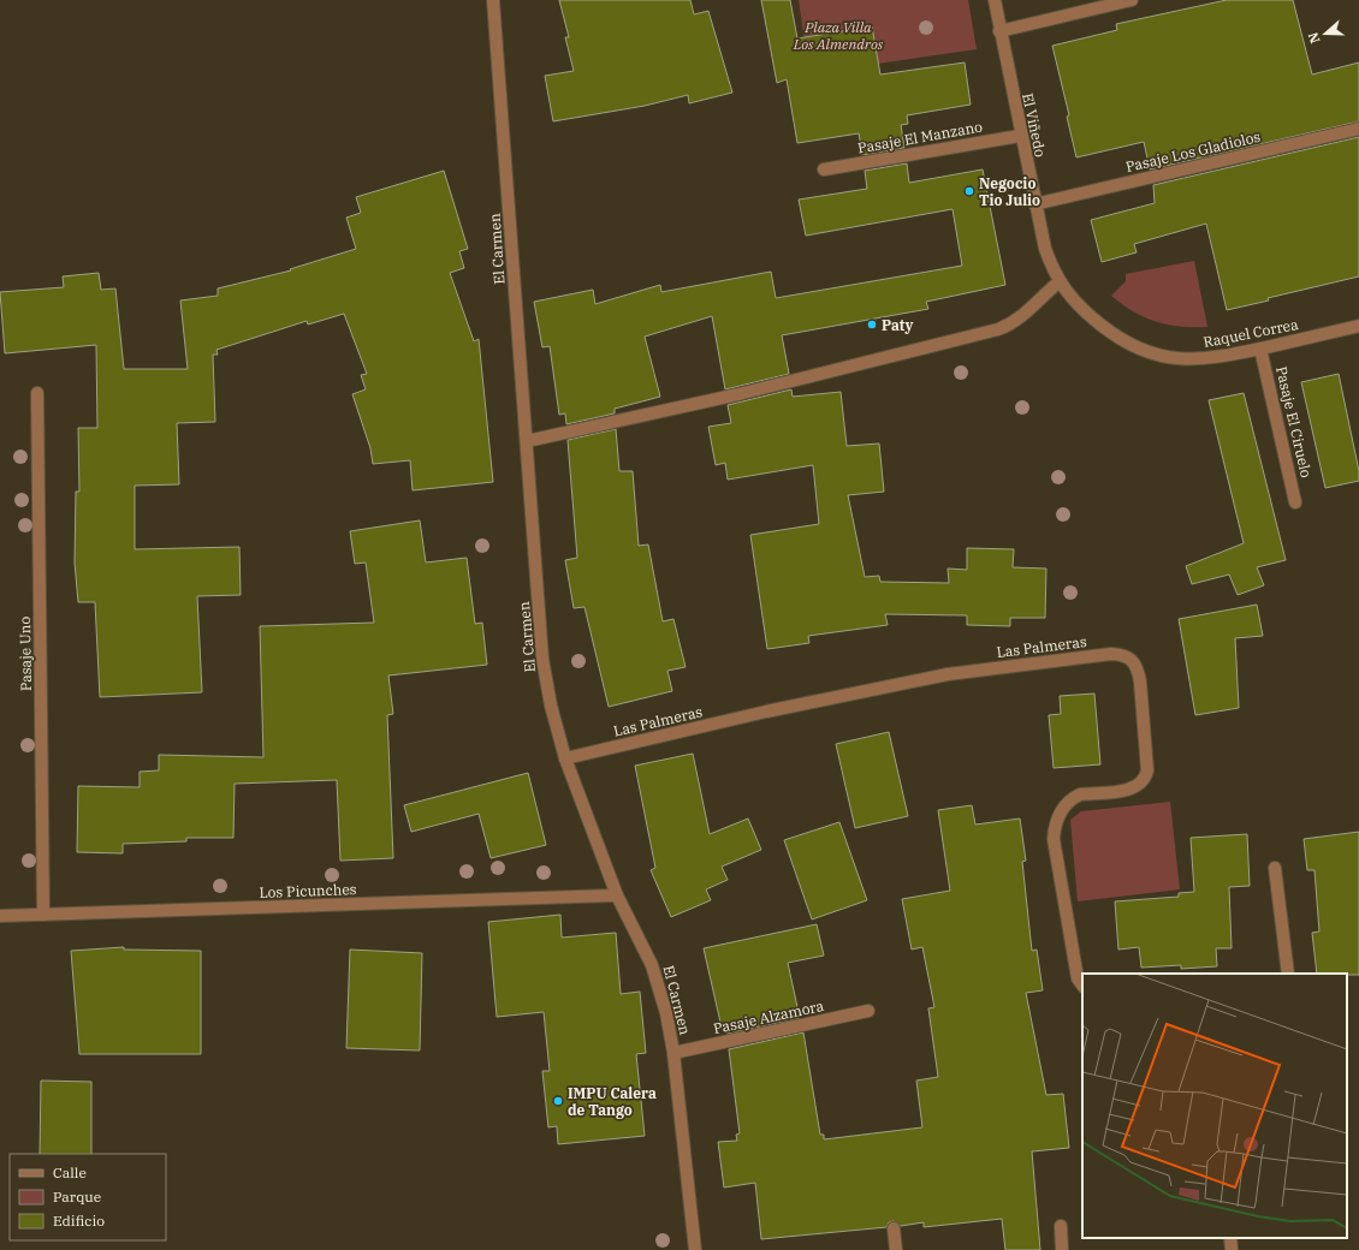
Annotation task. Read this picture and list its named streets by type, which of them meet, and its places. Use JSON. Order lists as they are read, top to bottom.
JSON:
{
  "streets": {
    "street": [
      "El Viñedo",
      "Pasaje El Manzano",
      "Pasaje Los Gladiolos",
      "El Carmen",
      "Raquel Correa",
      "Pasaje El Ciruelo",
      "Las Palmeras",
      "Pasaje Uno",
      "Los Picunches",
      "Pasaje Alzamora"
    ]
  },
  "crossings": [
    ["El Viñedo", "Pasaje El Manzano"],
    ["El Viñedo", "Pasaje Los Gladiolos"],
    ["El Viñedo", "Raquel Correa"],
    ["El Carmen", "Las Palmeras"],
    ["El Carmen", "Los Picunches"],
    ["El Carmen", "Pasaje Alzamora"],
    ["Raquel Correa", "Pasaje El Ciruelo"],
    ["Pasaje Uno", "Los Picunches"]
  ],
  "parks": ["Plaza Villa Los Almendros"],
  "places": ["Negocio Tio Julio", "Paty", "IMPU Calera de Tango"],
  "legend": ["Calle", "Parque", "Edificio"],
  "north": "left"
}
